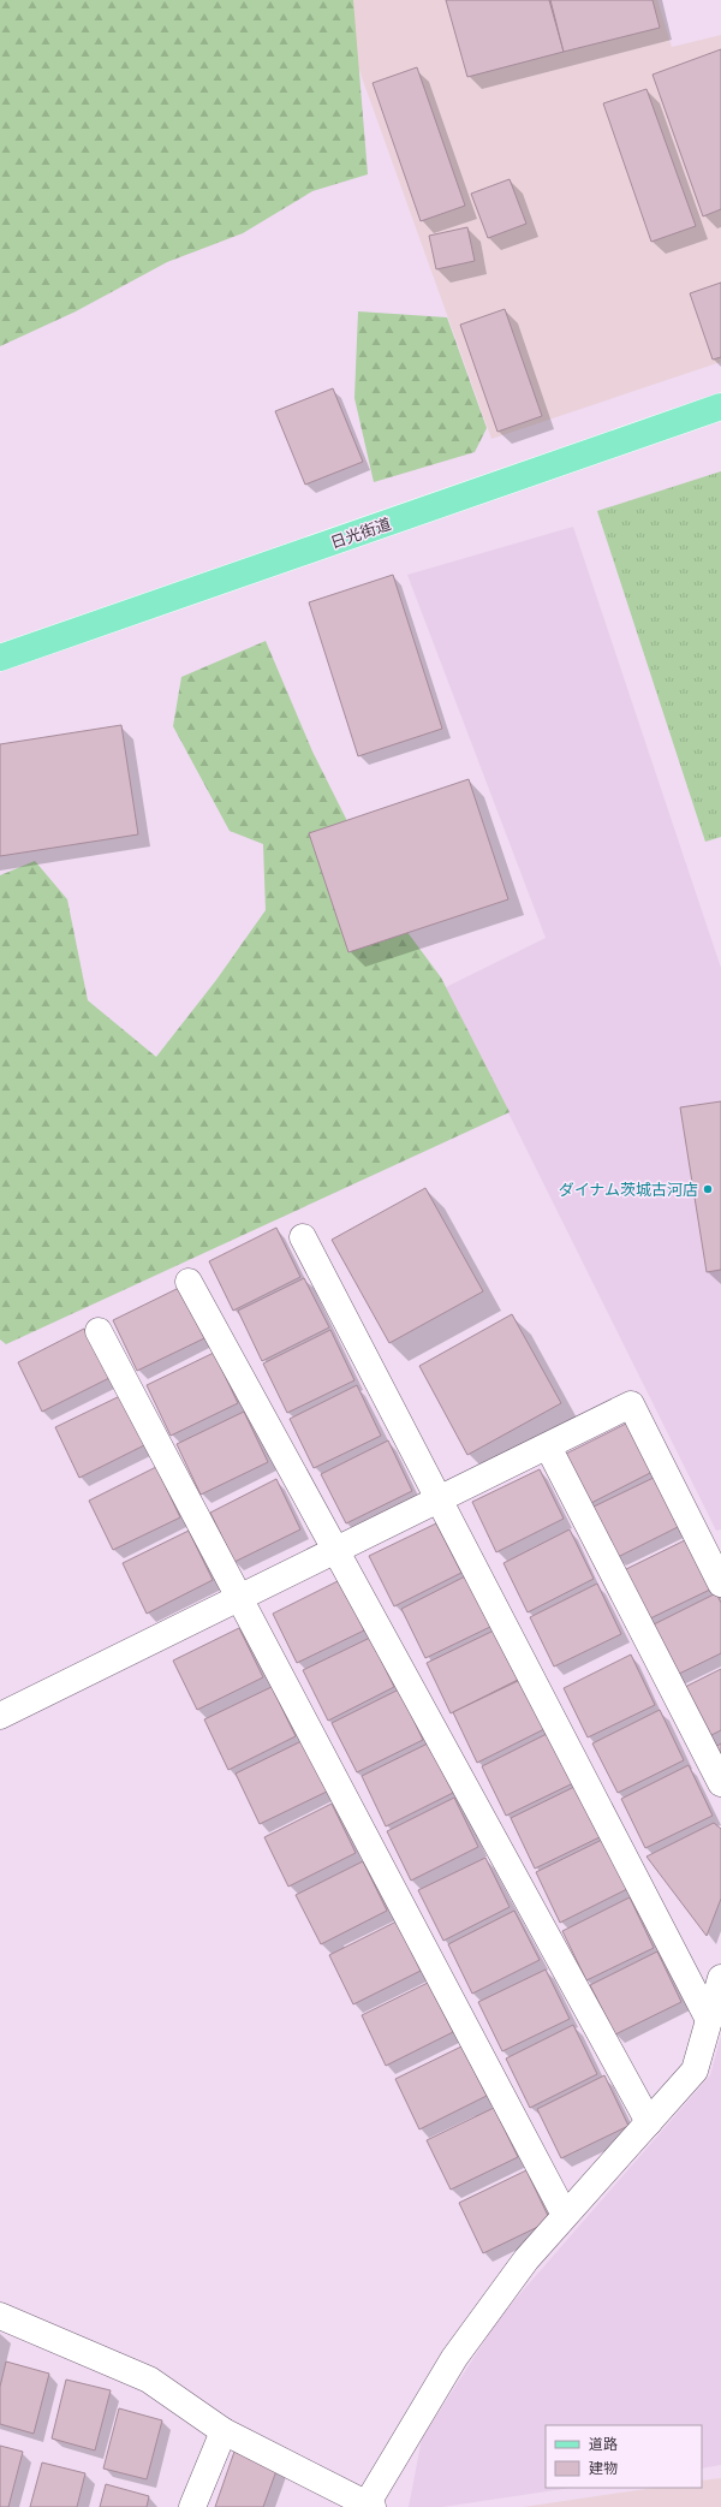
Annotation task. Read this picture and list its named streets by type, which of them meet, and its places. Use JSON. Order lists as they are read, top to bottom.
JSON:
{
  "streets": {
    "main road": ["日光街道"]
  },
  "places": ["ダイナム茨城古河店"],
  "legend": ["道路", "建物"]
}
